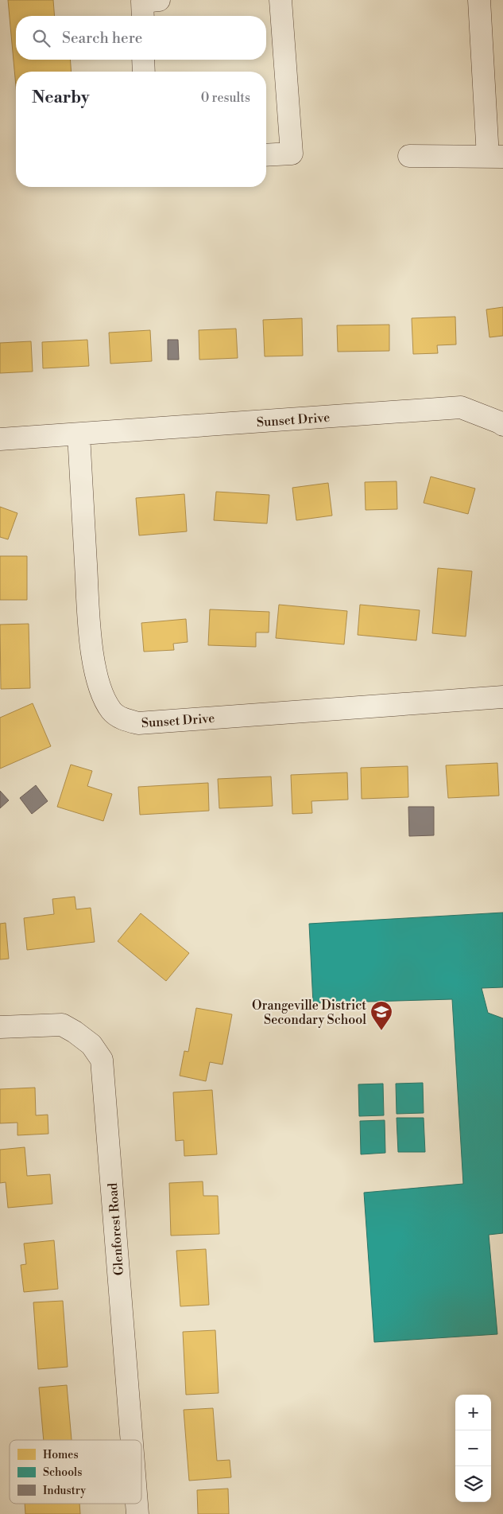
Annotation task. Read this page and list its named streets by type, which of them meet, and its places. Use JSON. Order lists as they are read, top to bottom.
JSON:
{
  "streets": {
    "street": ["Sunset Drive", "Glenforest Road"]
  },
  "places": {
    "school or university": ["Orangeville District Secondary School"]
  },
  "legend": ["Homes", "Schools", "Industry"],
  "page": {
    "search": "Search here",
    "heading": ["Nearby", "0 results"],
    "map_buttons": ["+", "−"]
  }
}
